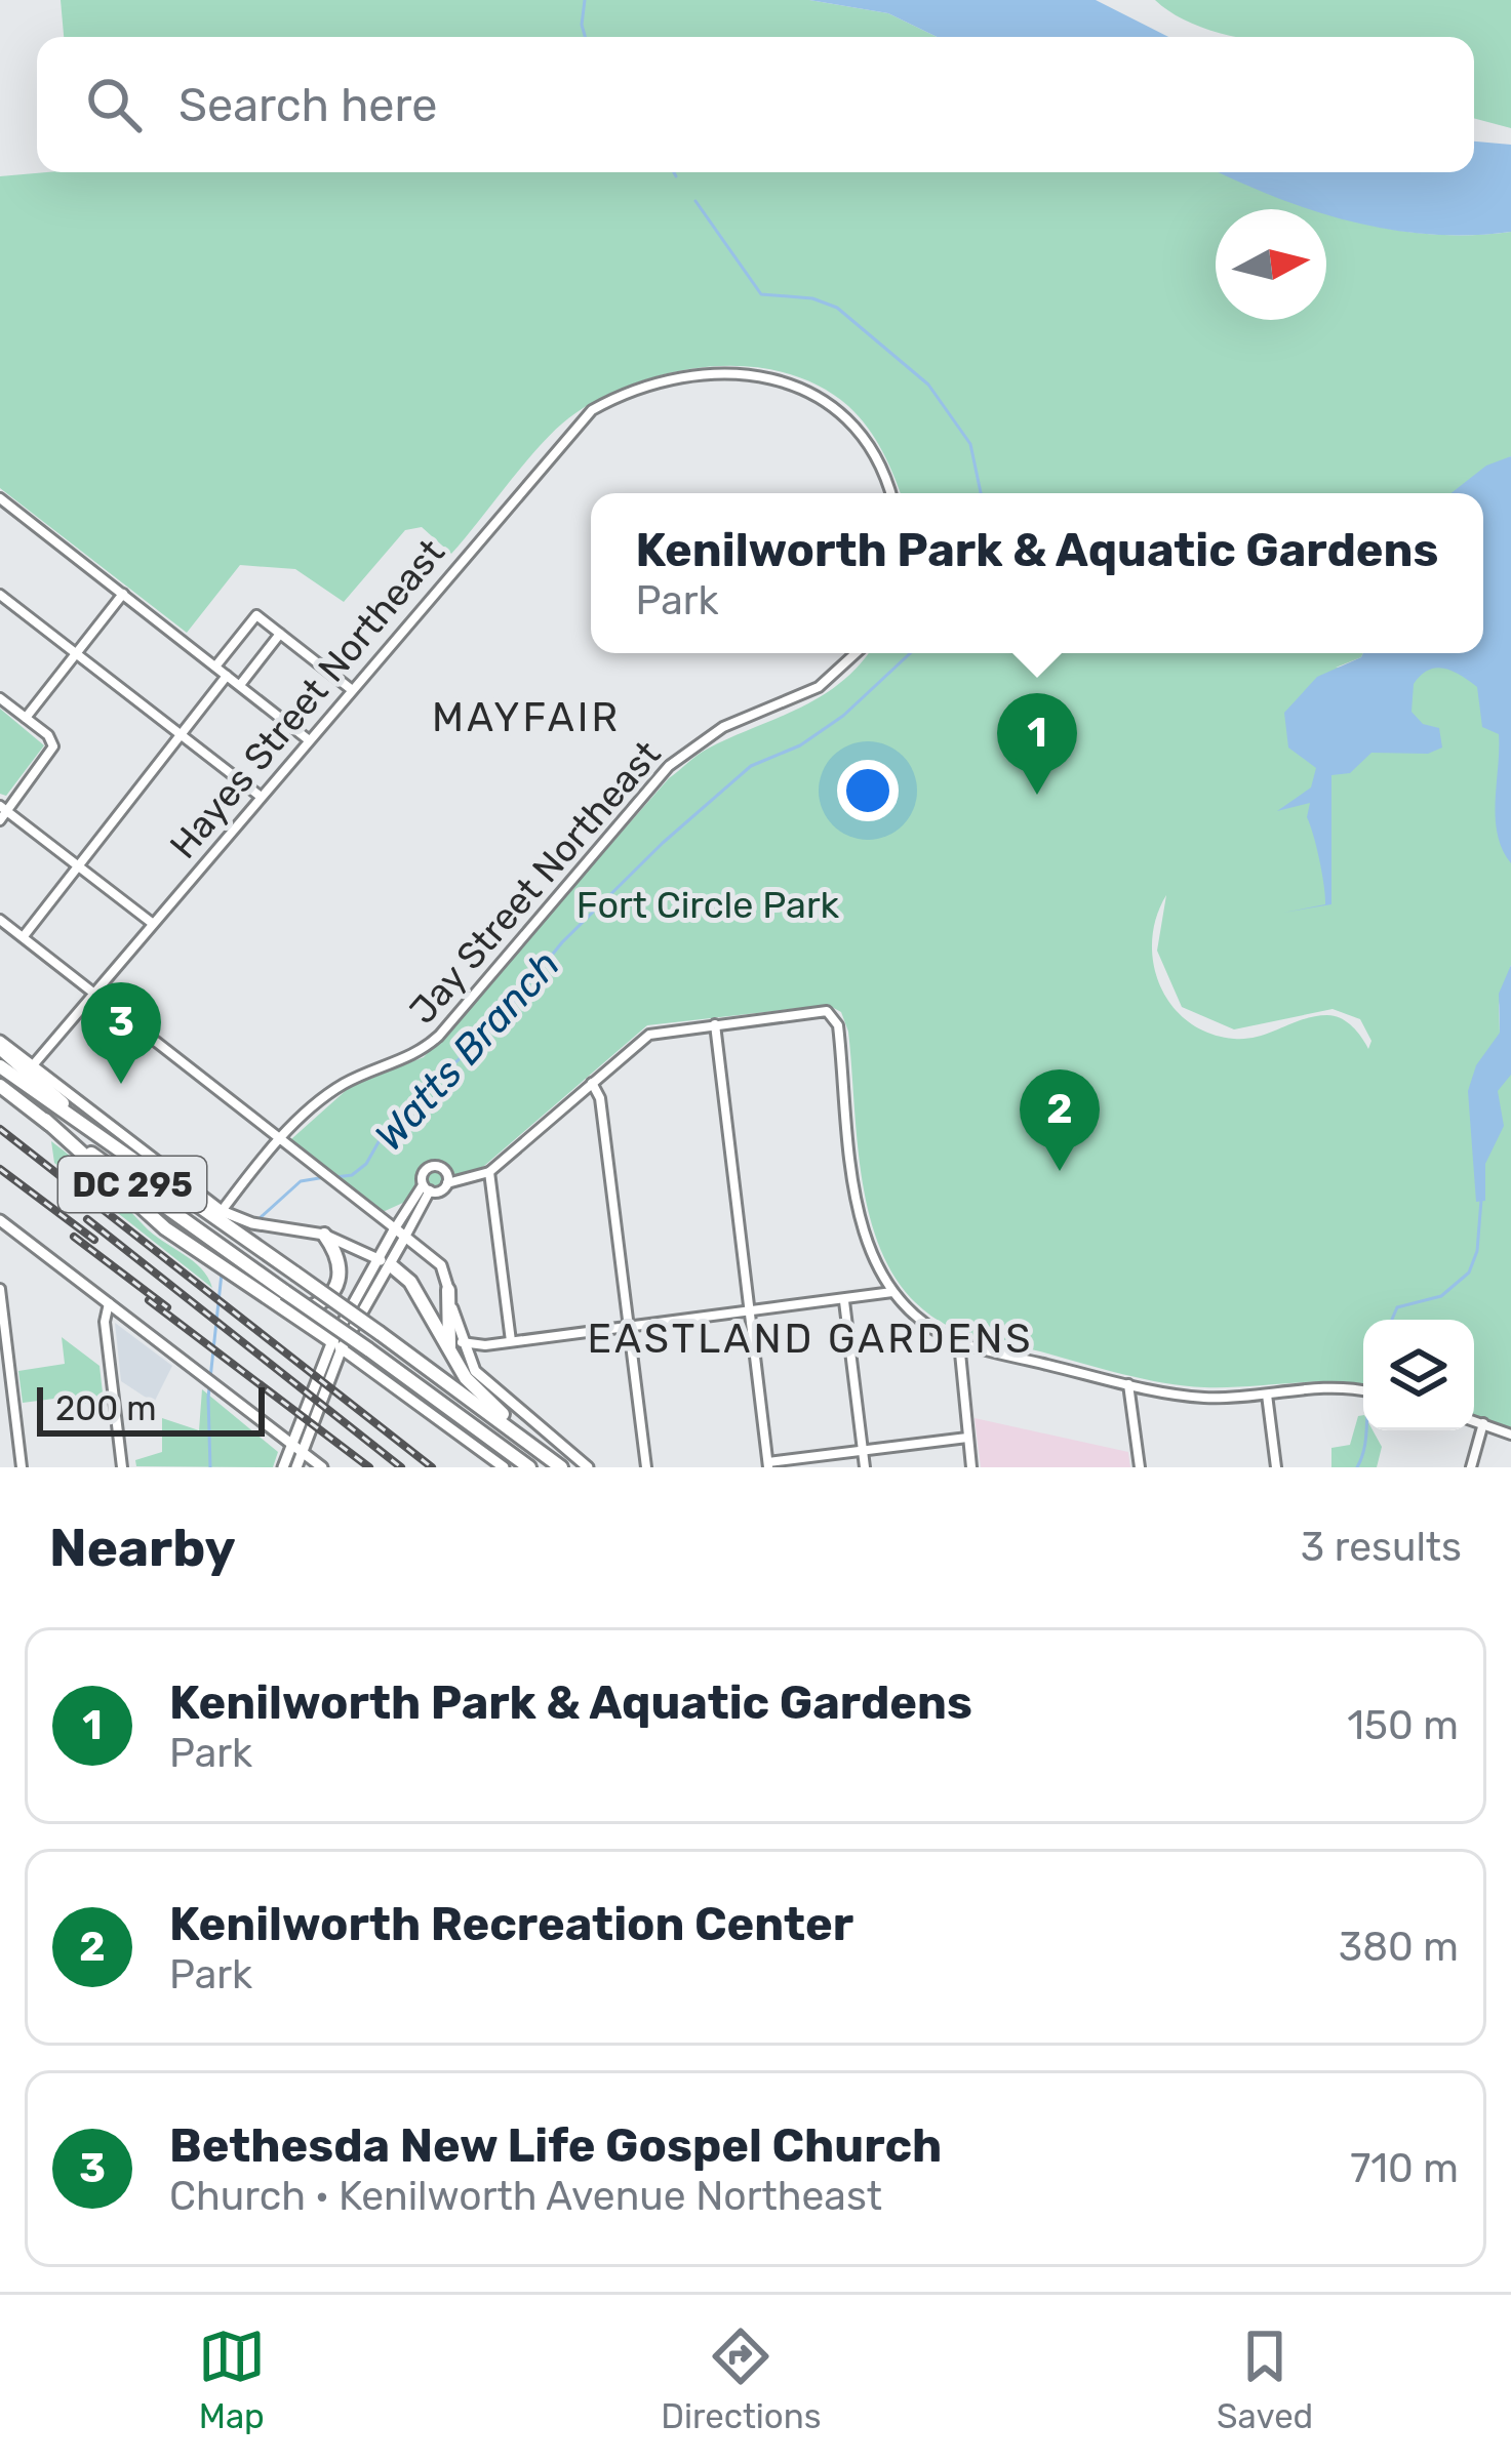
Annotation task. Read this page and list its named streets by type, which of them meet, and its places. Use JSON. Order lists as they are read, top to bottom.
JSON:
{
  "streets": {
    "highway": ["DC 295"],
    "street": ["Hayes Street Northeast", "Jay Street Northeast"]
  },
  "districts": ["MAYFAIR", "EASTLAND GARDENS"],
  "water": ["Watts Branch"],
  "parks": ["Fort Circle Park"],
  "scale_bar": "200 m",
  "north": "right",
  "page": {
    "search": "Search here",
    "popup": ["Kenilworth Park & Aquatic Gardens", "Park"],
    "pins": ["1", "3", "2"],
    "scale": "200 m",
    "heading": ["Nearby", "3 results"],
    "list": [
      {
        "mark": "1",
        "name": "Kenilworth Park & Aquatic Gardens",
        "note": "Park",
        "value": "150 m"
      },
      {
        "mark": "2",
        "name": "Kenilworth Recreation Center",
        "note": "Park",
        "value": "380 m"
      },
      {
        "mark": "3",
        "name": "Bethesda New Life Gospel Church",
        "note": "Church · Kenilworth Avenue Northeast",
        "value": "710 m"
      }
    ],
    "nav": ["Map", "Directions", "Saved"]
  }
}
